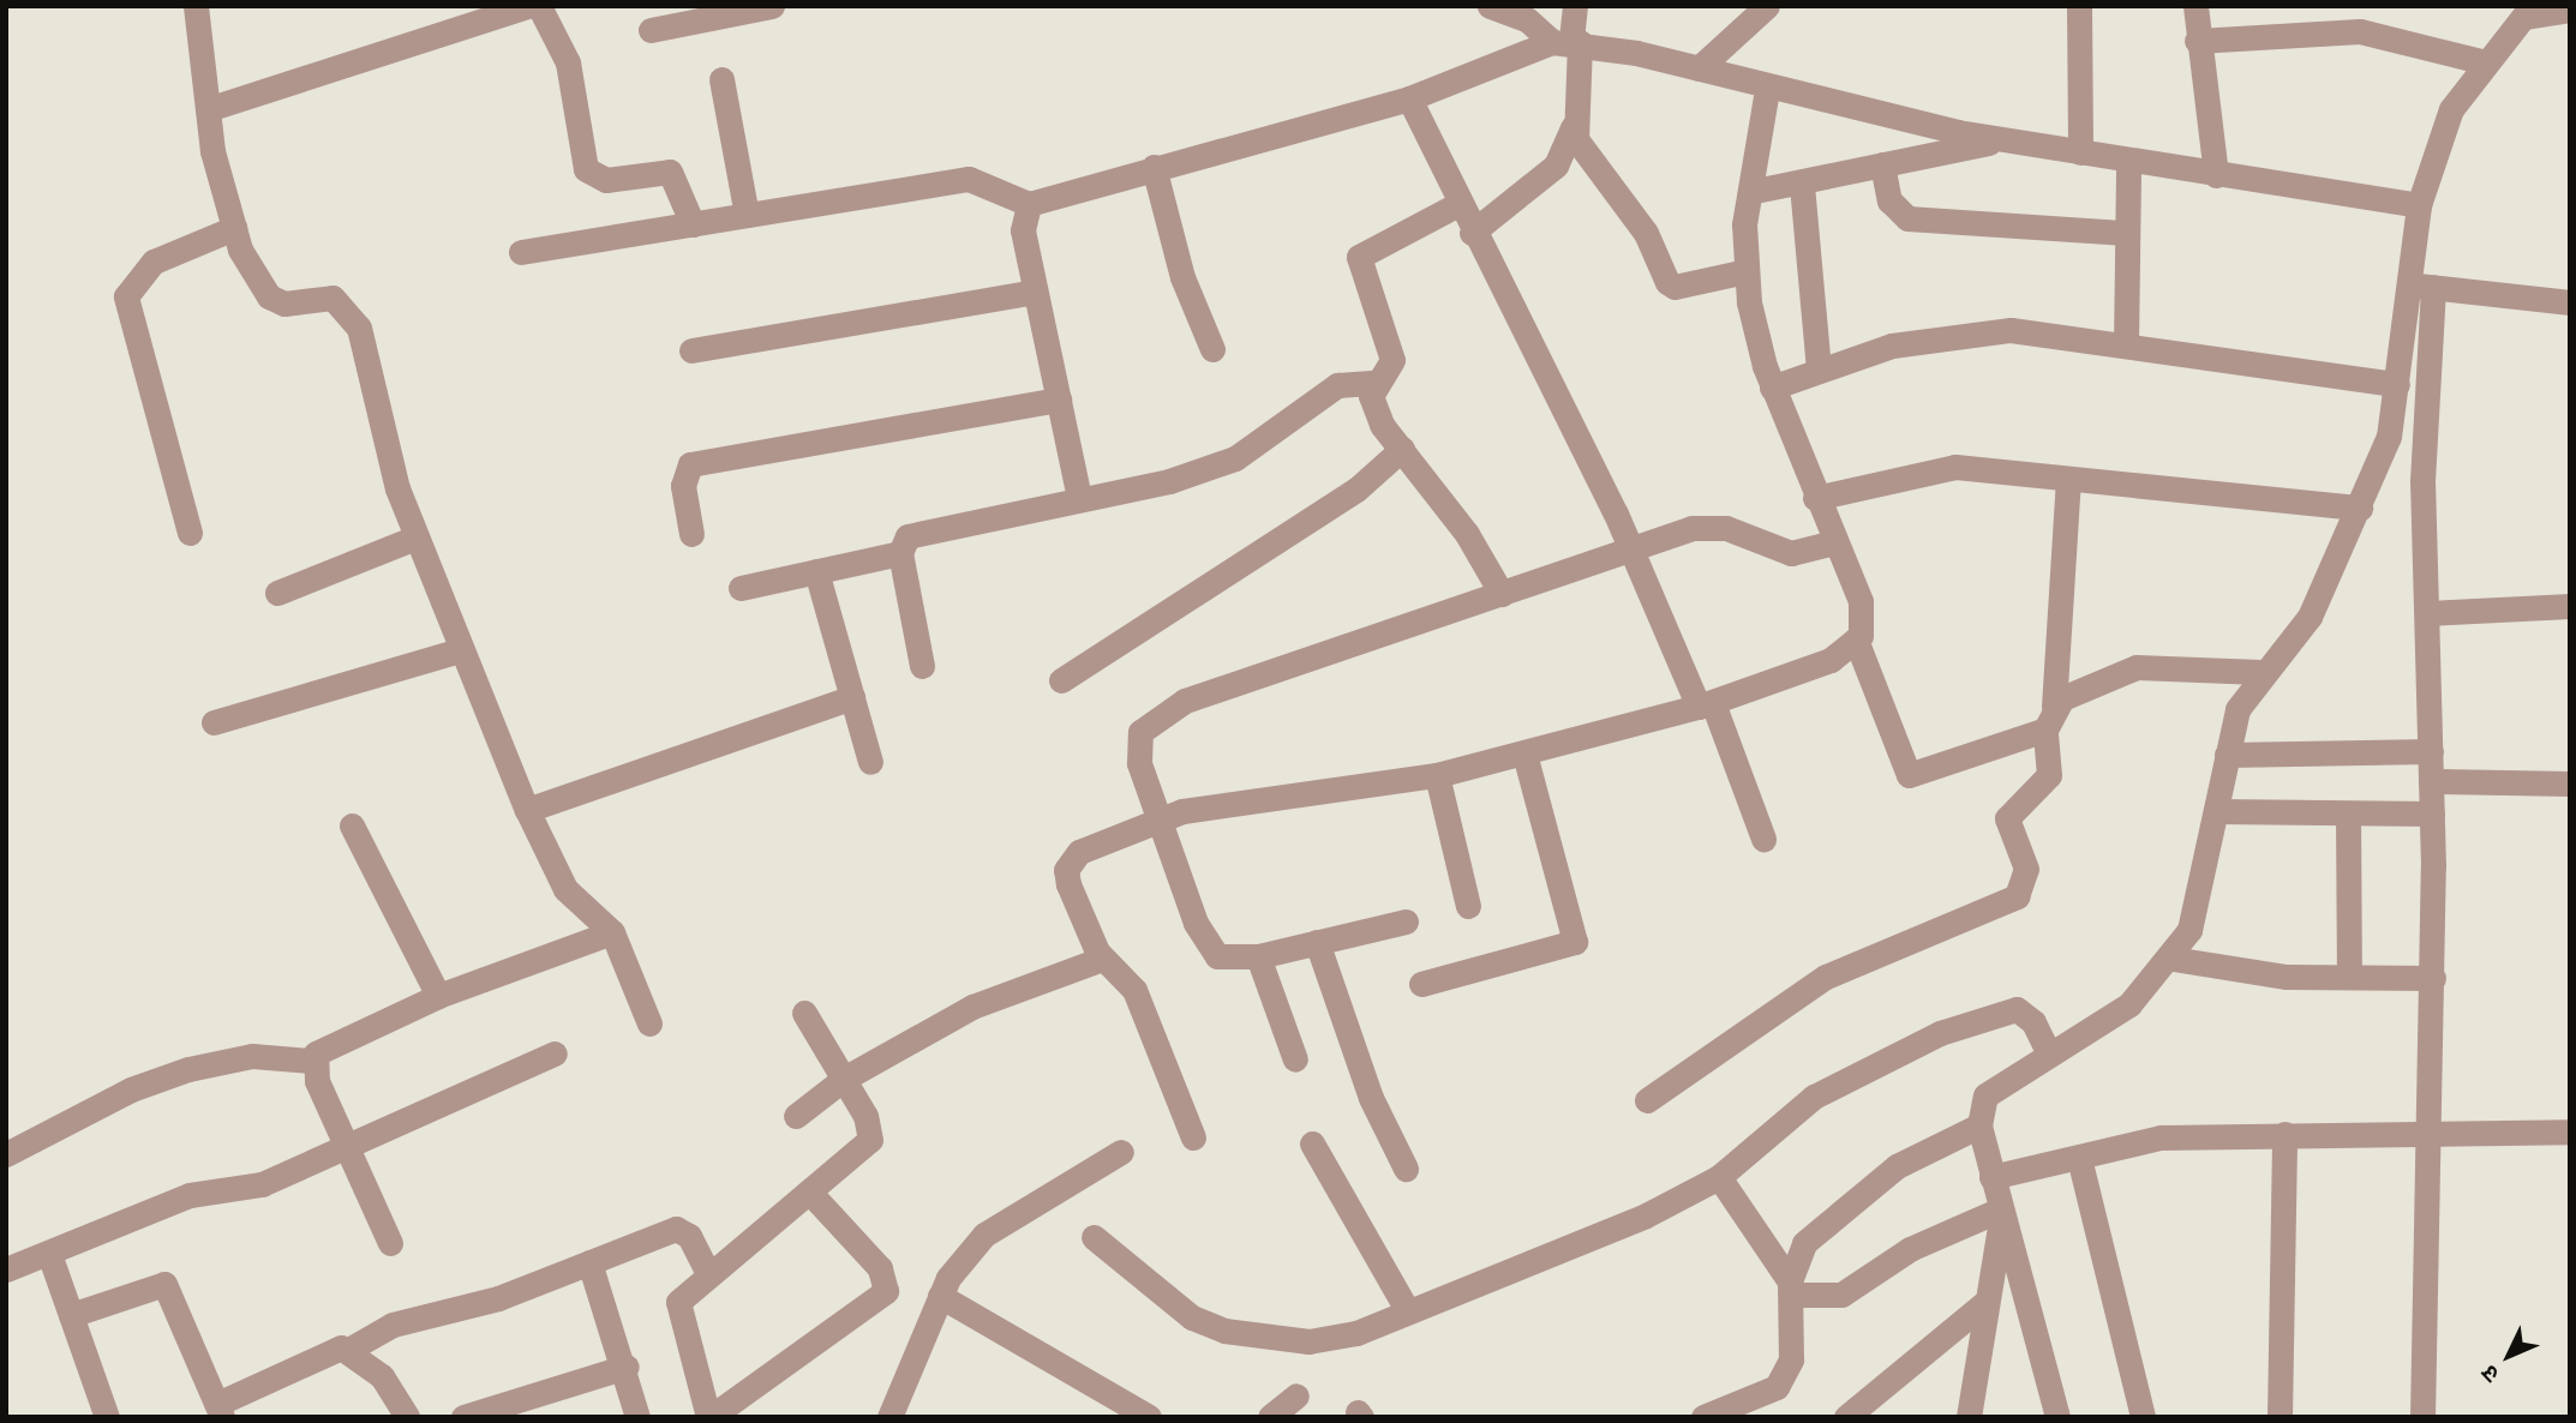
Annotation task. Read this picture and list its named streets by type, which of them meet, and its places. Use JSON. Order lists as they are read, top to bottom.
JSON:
{
  "north": "bottom left"
}
